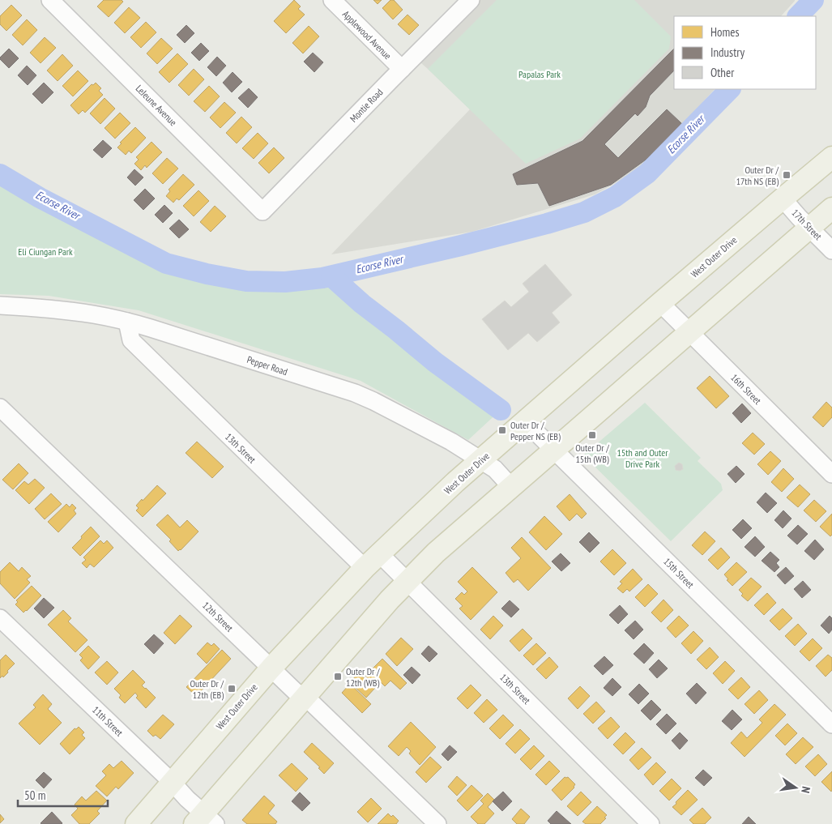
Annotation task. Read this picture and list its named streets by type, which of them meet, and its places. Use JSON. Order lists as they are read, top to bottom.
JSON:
{
  "streets": {
    "main road": ["West Outer Drive"],
    "street": [
      "Applewood Avenue",
      "LeJeune Avenue",
      "Montie Road",
      "17th Street",
      "Pepper Road",
      "16th Street",
      "13th Street",
      "15th Street",
      "12th Street",
      "11th Street"
    ]
  },
  "crossings": [
    ["Applewood Avenue", "Montie Road"],
    ["LeJeune Avenue", "Montie Road"],
    ["17th Street", "West Outer Drive"],
    ["West Outer Drive", "Pepper Road"],
    ["West Outer Drive", "16th Street"],
    ["West Outer Drive", "13th Street"],
    ["West Outer Drive", "15th Street"],
    ["West Outer Drive", "12th Street"],
    ["West Outer Drive", "11th Street"],
    ["Pepper Road", "13th Street"]
  ],
  "water": ["Ecorse River"],
  "parks": ["Papalas Park", "Eli Ciungan Park", "15th and Outer Drive Park"],
  "places": {
    "transit": [
      "Outer Dr / 17th NS (EB)",
      "Outer Dr / Pepper NS (EB)",
      "Outer Dr / 15th (WB)",
      "Outer Dr / 12th (WB)",
      "Outer Dr / 12th (EB)"
    ]
  },
  "legend": ["Homes", "Industry", "Other"],
  "scale_bar": "50 m",
  "north": "right"
}
